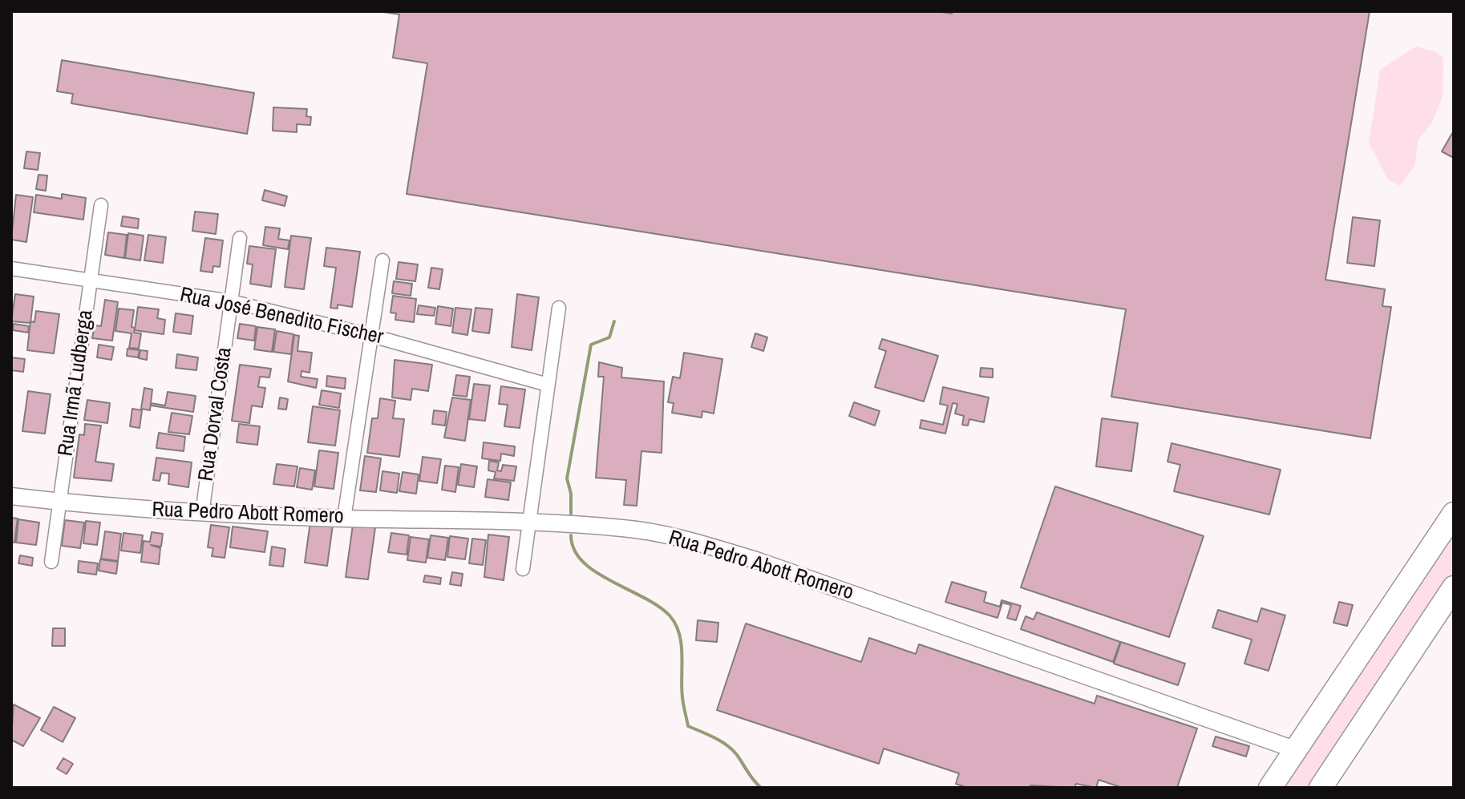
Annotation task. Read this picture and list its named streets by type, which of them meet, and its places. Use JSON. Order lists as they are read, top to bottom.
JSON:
{
  "streets": {
    "street": [
      "Rua José Benedito Fischer",
      "Rua Irmã Ludberga",
      "Rua Dorval Costa",
      "Rua Pedro Abott Romero"
    ]
  },
  "crossings": [
    ["Rua José Benedito Fischer", "Rua Irmã Ludberga"],
    ["Rua José Benedito Fischer", "Rua Dorval Costa"],
    ["Rua Irmã Ludberga", "Rua Pedro Abott Romero"],
    ["Rua Dorval Costa", "Rua Pedro Abott Romero"]
  ]
}
